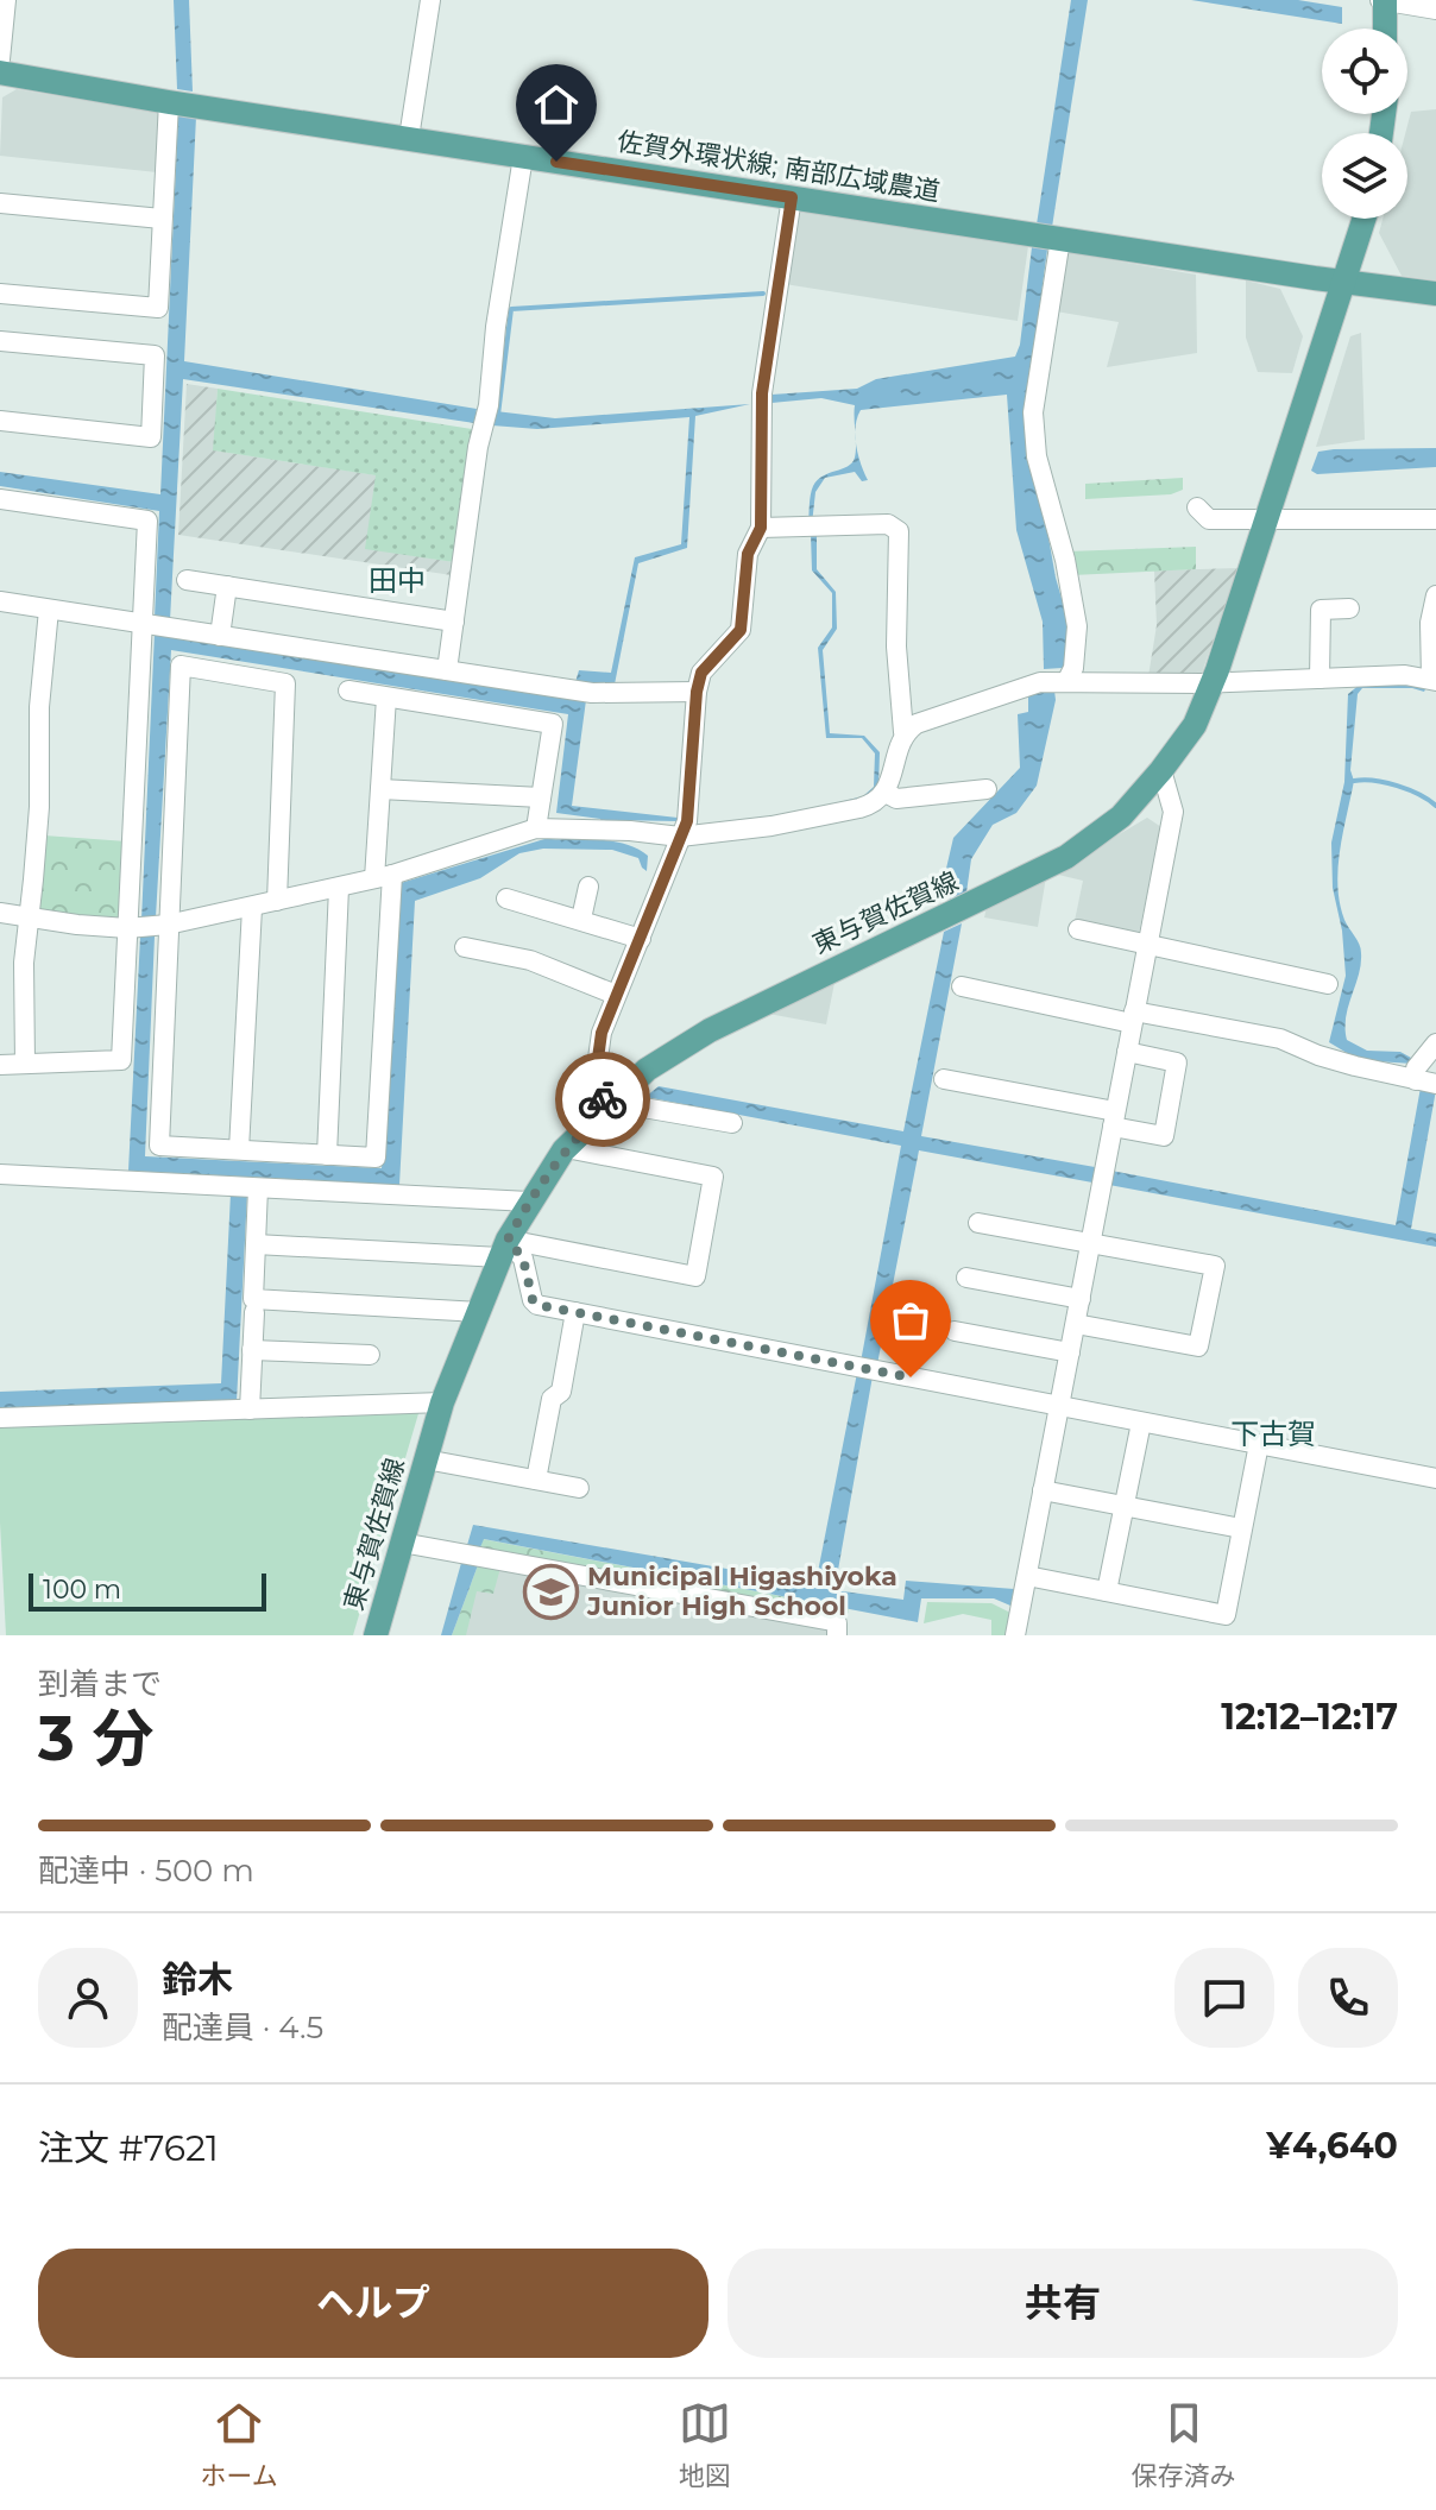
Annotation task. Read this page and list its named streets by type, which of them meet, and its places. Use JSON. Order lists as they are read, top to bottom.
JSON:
{
  "streets": {
    "main road": ["佐賀外環状線; 南部広域農道", "東与賀佐賀線"]
  },
  "crossings": [
    ["佐賀外環状線; 南部広域農道", "東与賀佐賀線"]
  ],
  "districts": ["田中", "下古賀"],
  "places": {
    "school or university": ["Municipal Higashiyoka Junior High School"]
  },
  "scale_bar": "100 m",
  "page": {
    "scale": "100 m",
    "heading": ["3 分", "到着まで", "12:12–12:17"],
    "panel": [
      "鈴木",
      "配達員 · 4.5",
      "注文 #7621",
      "¥4,640"
    ],
    "bar": "配達中 · 500 m",
    "buttons": ["ヘルプ", "共有"],
    "tabs": ["ホーム", "地図", "保存済み"]
  }
}
